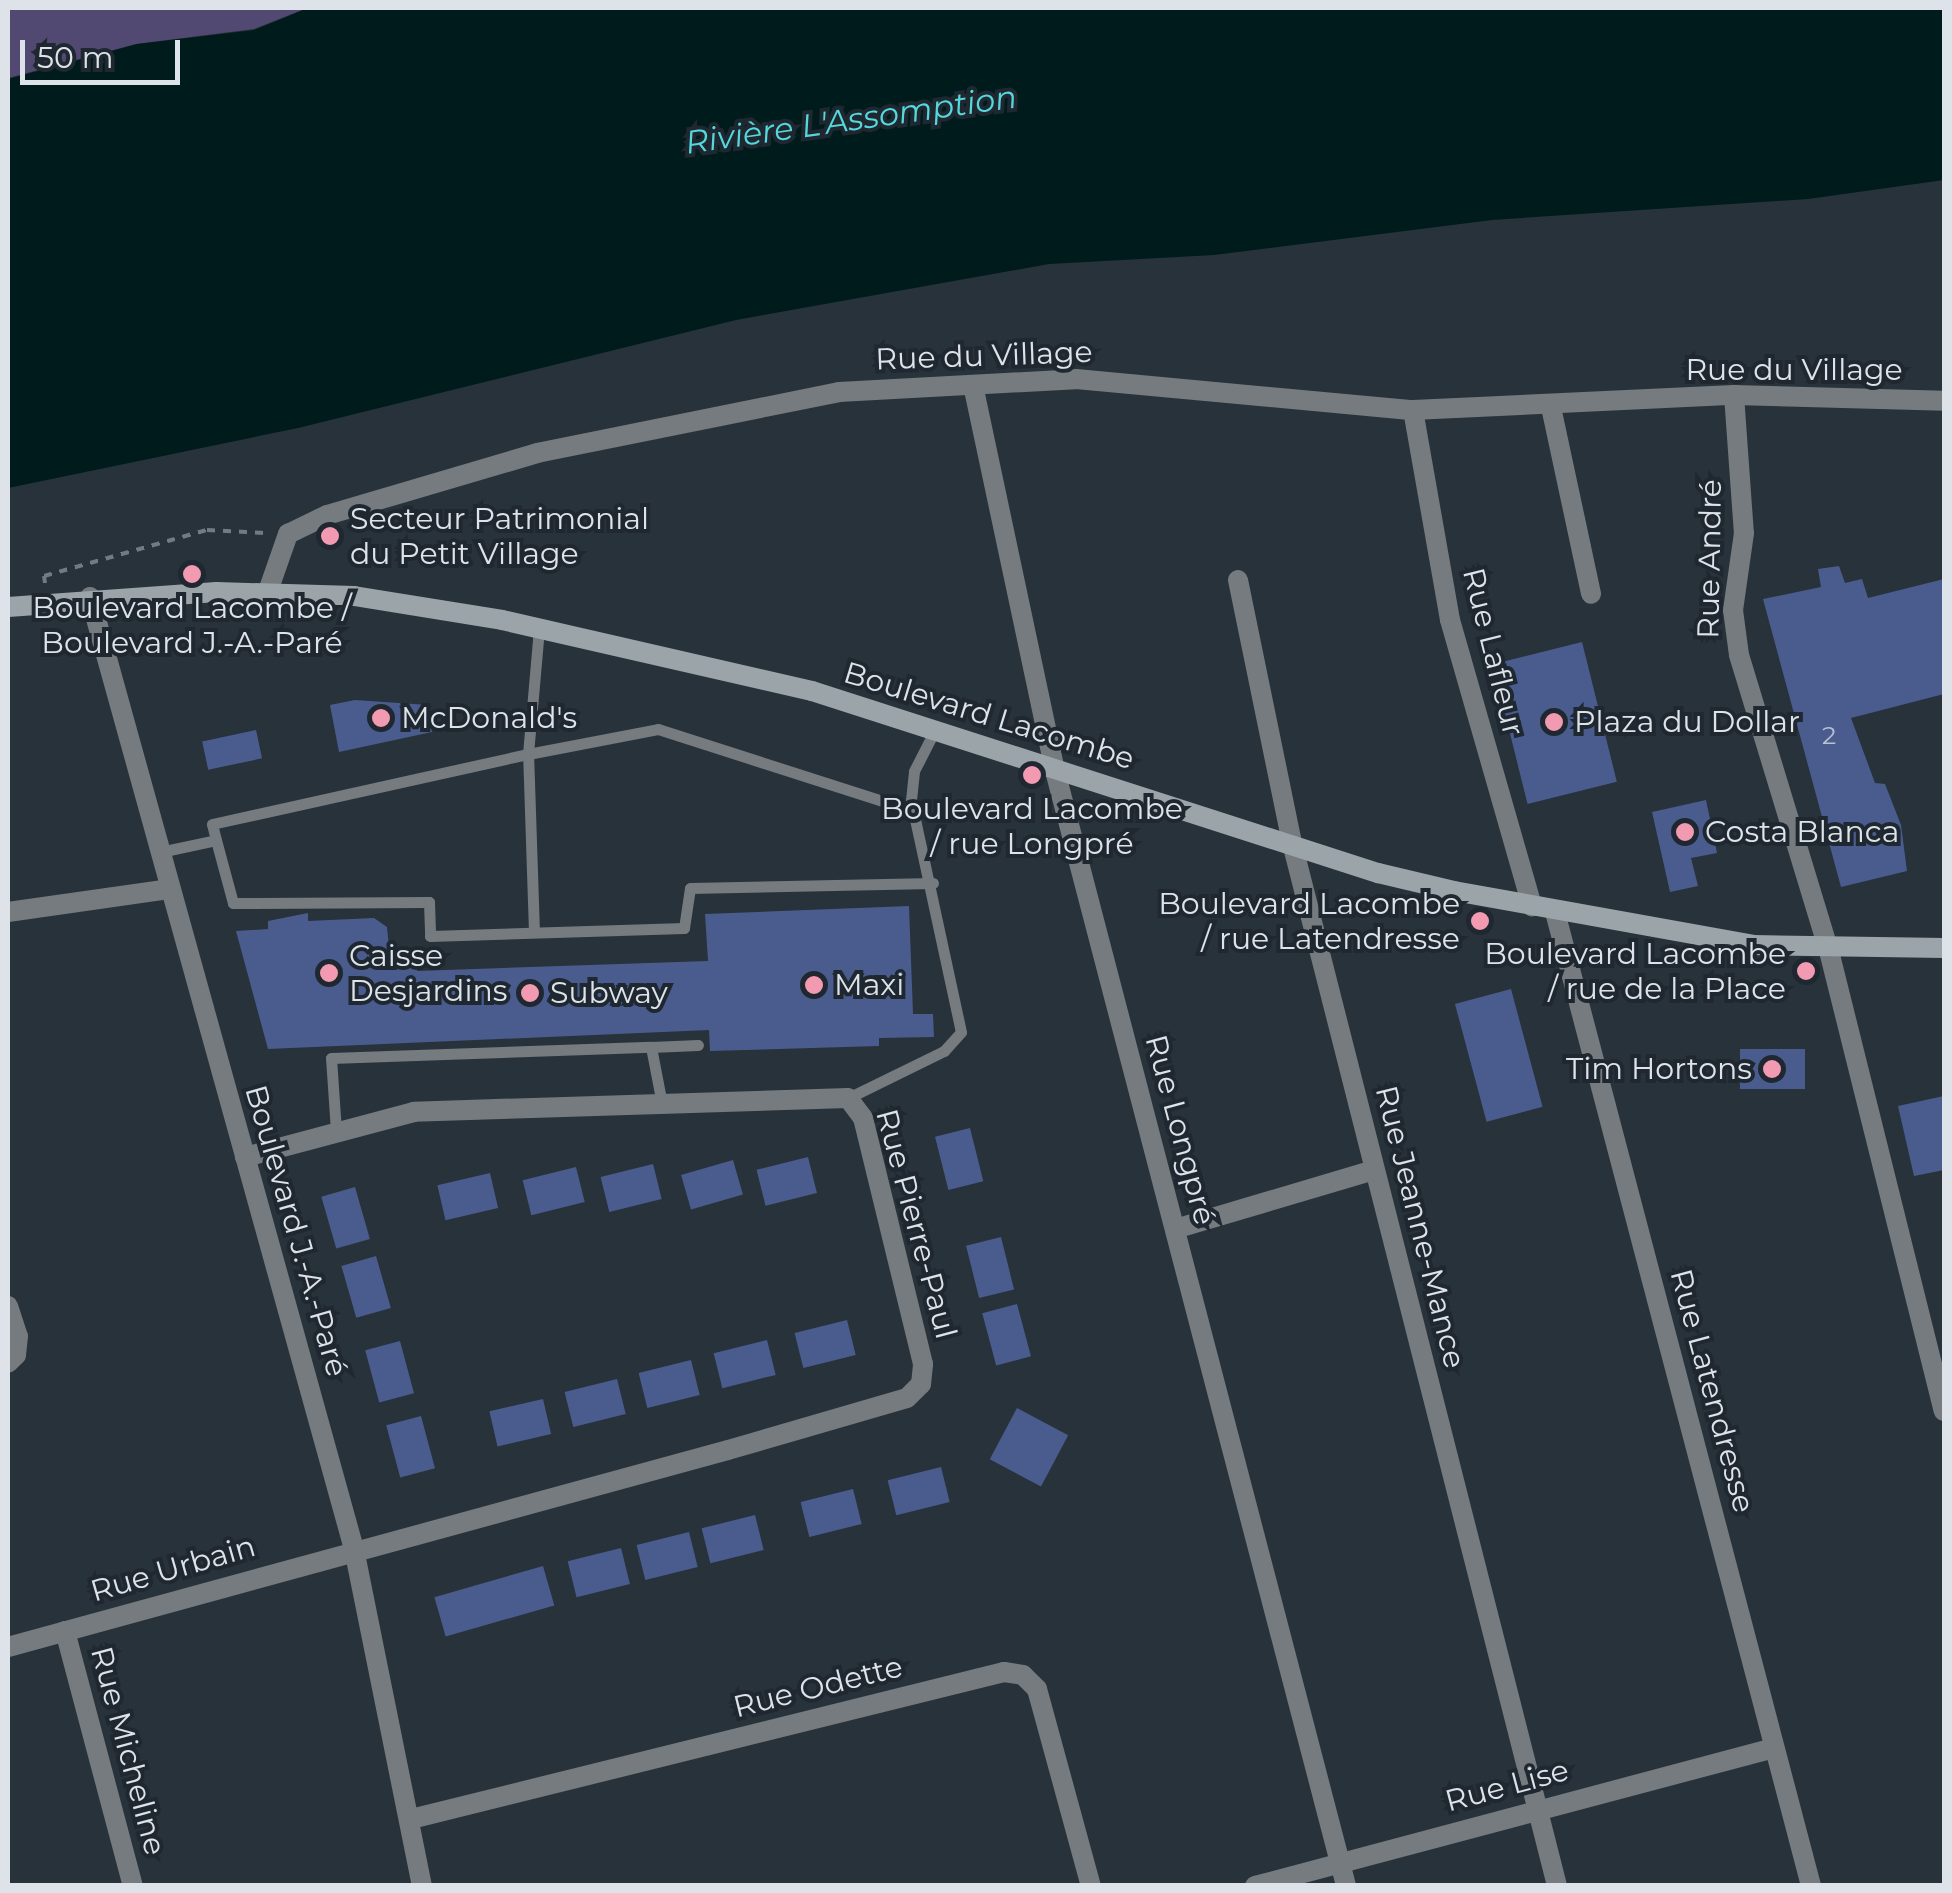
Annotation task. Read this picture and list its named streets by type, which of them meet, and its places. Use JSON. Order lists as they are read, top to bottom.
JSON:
{
  "streets": {
    "main road": ["Boulevard Lacombe"],
    "street": [
      "Rue du Village",
      "Rue André",
      "Rue Lafleur",
      "Rue Longpré",
      "Rue Pierre-Paul",
      "Rue Jeanne-Mance",
      "Boulevard J.-A.-Paré",
      "Rue Latendresse",
      "Rue Urbain",
      "Rue Odette",
      "Rue Micheline",
      "Rue Lise"
    ]
  },
  "crossings": [
    ["Rue du Village", "Rue André"],
    ["Rue du Village", "Rue Lafleur"],
    ["Rue du Village", "Rue Longpré"],
    ["Rue André", "Boulevard Lacombe"],
    ["Rue Lafleur", "Boulevard Lacombe"],
    ["Boulevard Lacombe", "Rue Longpré"],
    ["Boulevard Lacombe", "Rue Jeanne-Mance"],
    ["Boulevard Lacombe", "Boulevard J.-A.-Paré"],
    ["Boulevard Lacombe", "Rue Latendresse"],
    ["Rue Longpré", "Rue Lise"],
    ["Rue Pierre-Paul", "Boulevard J.-A.-Paré"],
    ["Rue Pierre-Paul", "Rue Urbain"],
    ["Rue Jeanne-Mance", "Rue Lise"],
    ["Boulevard J.-A.-Paré", "Rue Urbain"],
    ["Boulevard J.-A.-Paré", "Rue Odette"],
    ["Rue Latendresse", "Rue Lise"],
    ["Rue Urbain", "Rue Micheline"]
  ],
  "water": ["Rivière L'Assomption"],
  "places": [
    "Secteur Patrimonial du Petit Village",
    "Boulevard Lacombe / Boulevard J.-A.-Paré",
    "McDonald's",
    "Plaza du Dollar",
    "Boulevard Lacombe / rue Longpré",
    "Costa Blanca",
    "Boulevard Lacombe / rue Latendresse",
    "Boulevard Lacombe / rue de la Place",
    "Caisse Desjardins",
    "Maxi",
    "Subway",
    "Tim Hortons"
  ],
  "house_numbers": ["2"],
  "scale_bar": "50 m"
}
